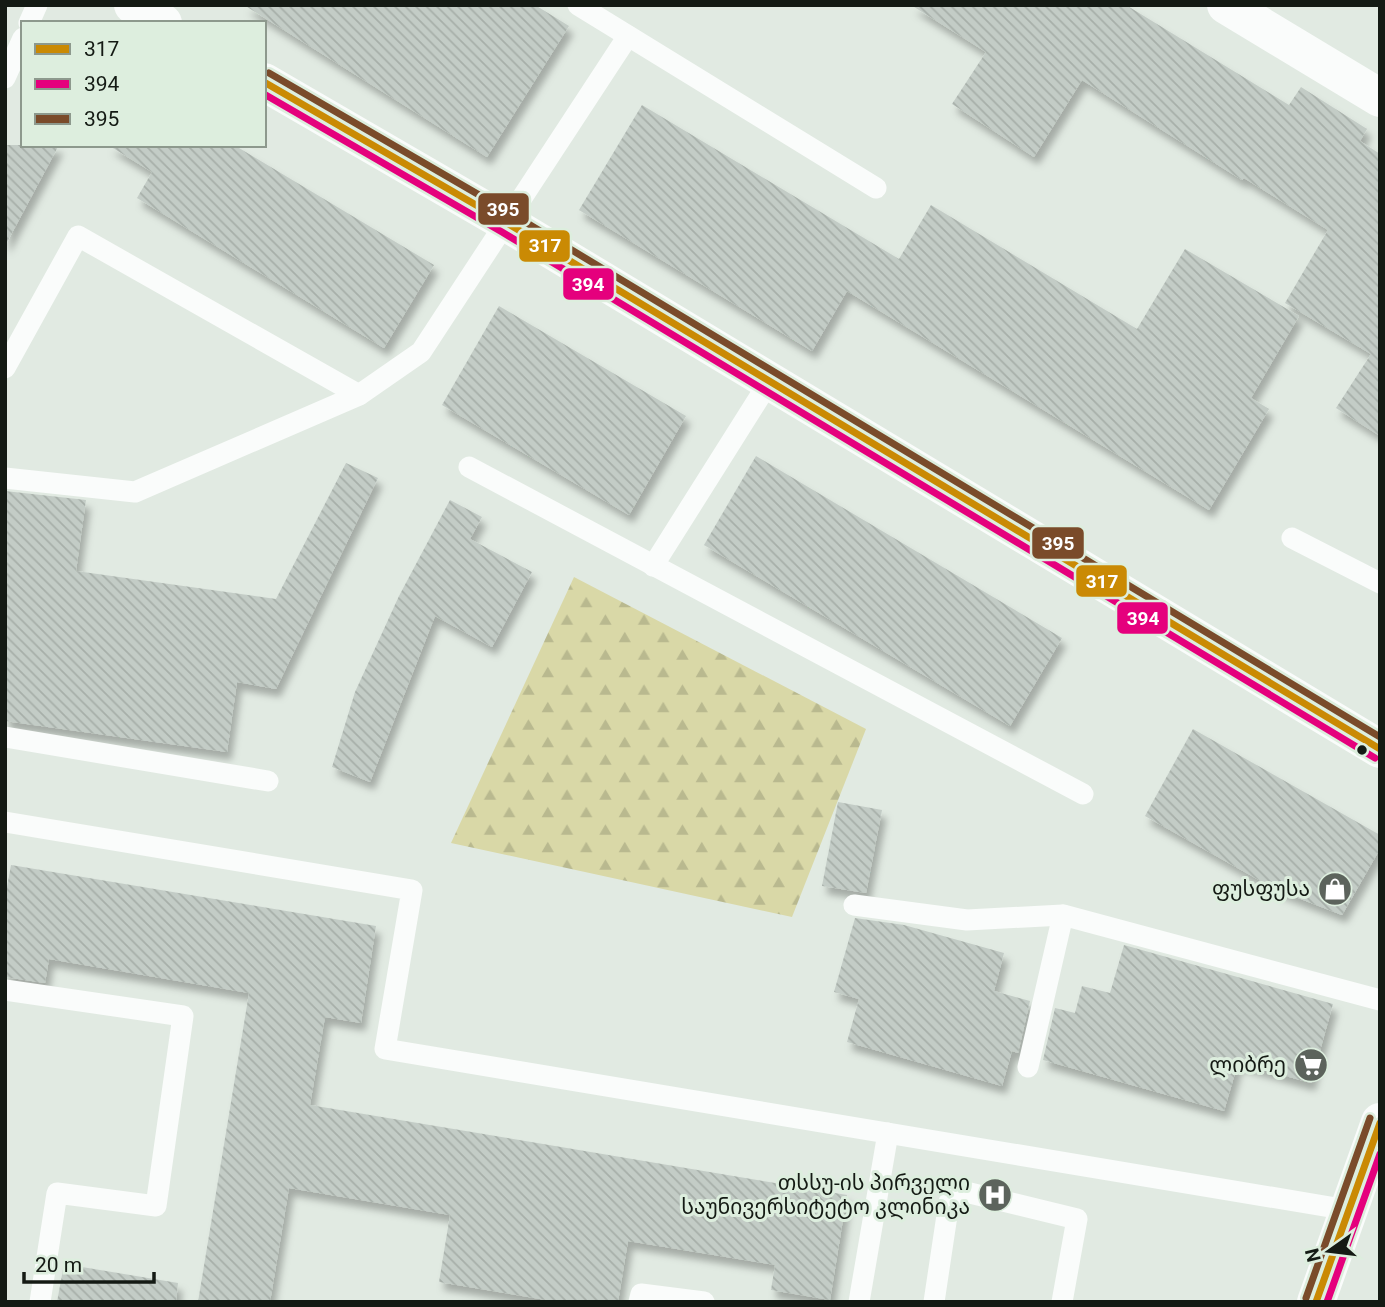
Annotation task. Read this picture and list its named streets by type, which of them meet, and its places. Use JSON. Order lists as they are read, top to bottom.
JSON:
{
  "places": {
    "shop": ["ფუსფუსა"],
    "supermarket": ["ლიბრე"],
    "hospital": ["თსსუ-ის პირველი საუნივერსიტეტო კლინიკა"]
  },
  "lines": ["transit line 395", "transit line 317", "transit line 394"],
  "legend": ["317", "394", "395"],
  "scale_bar": "20 m",
  "north": "left"
}
